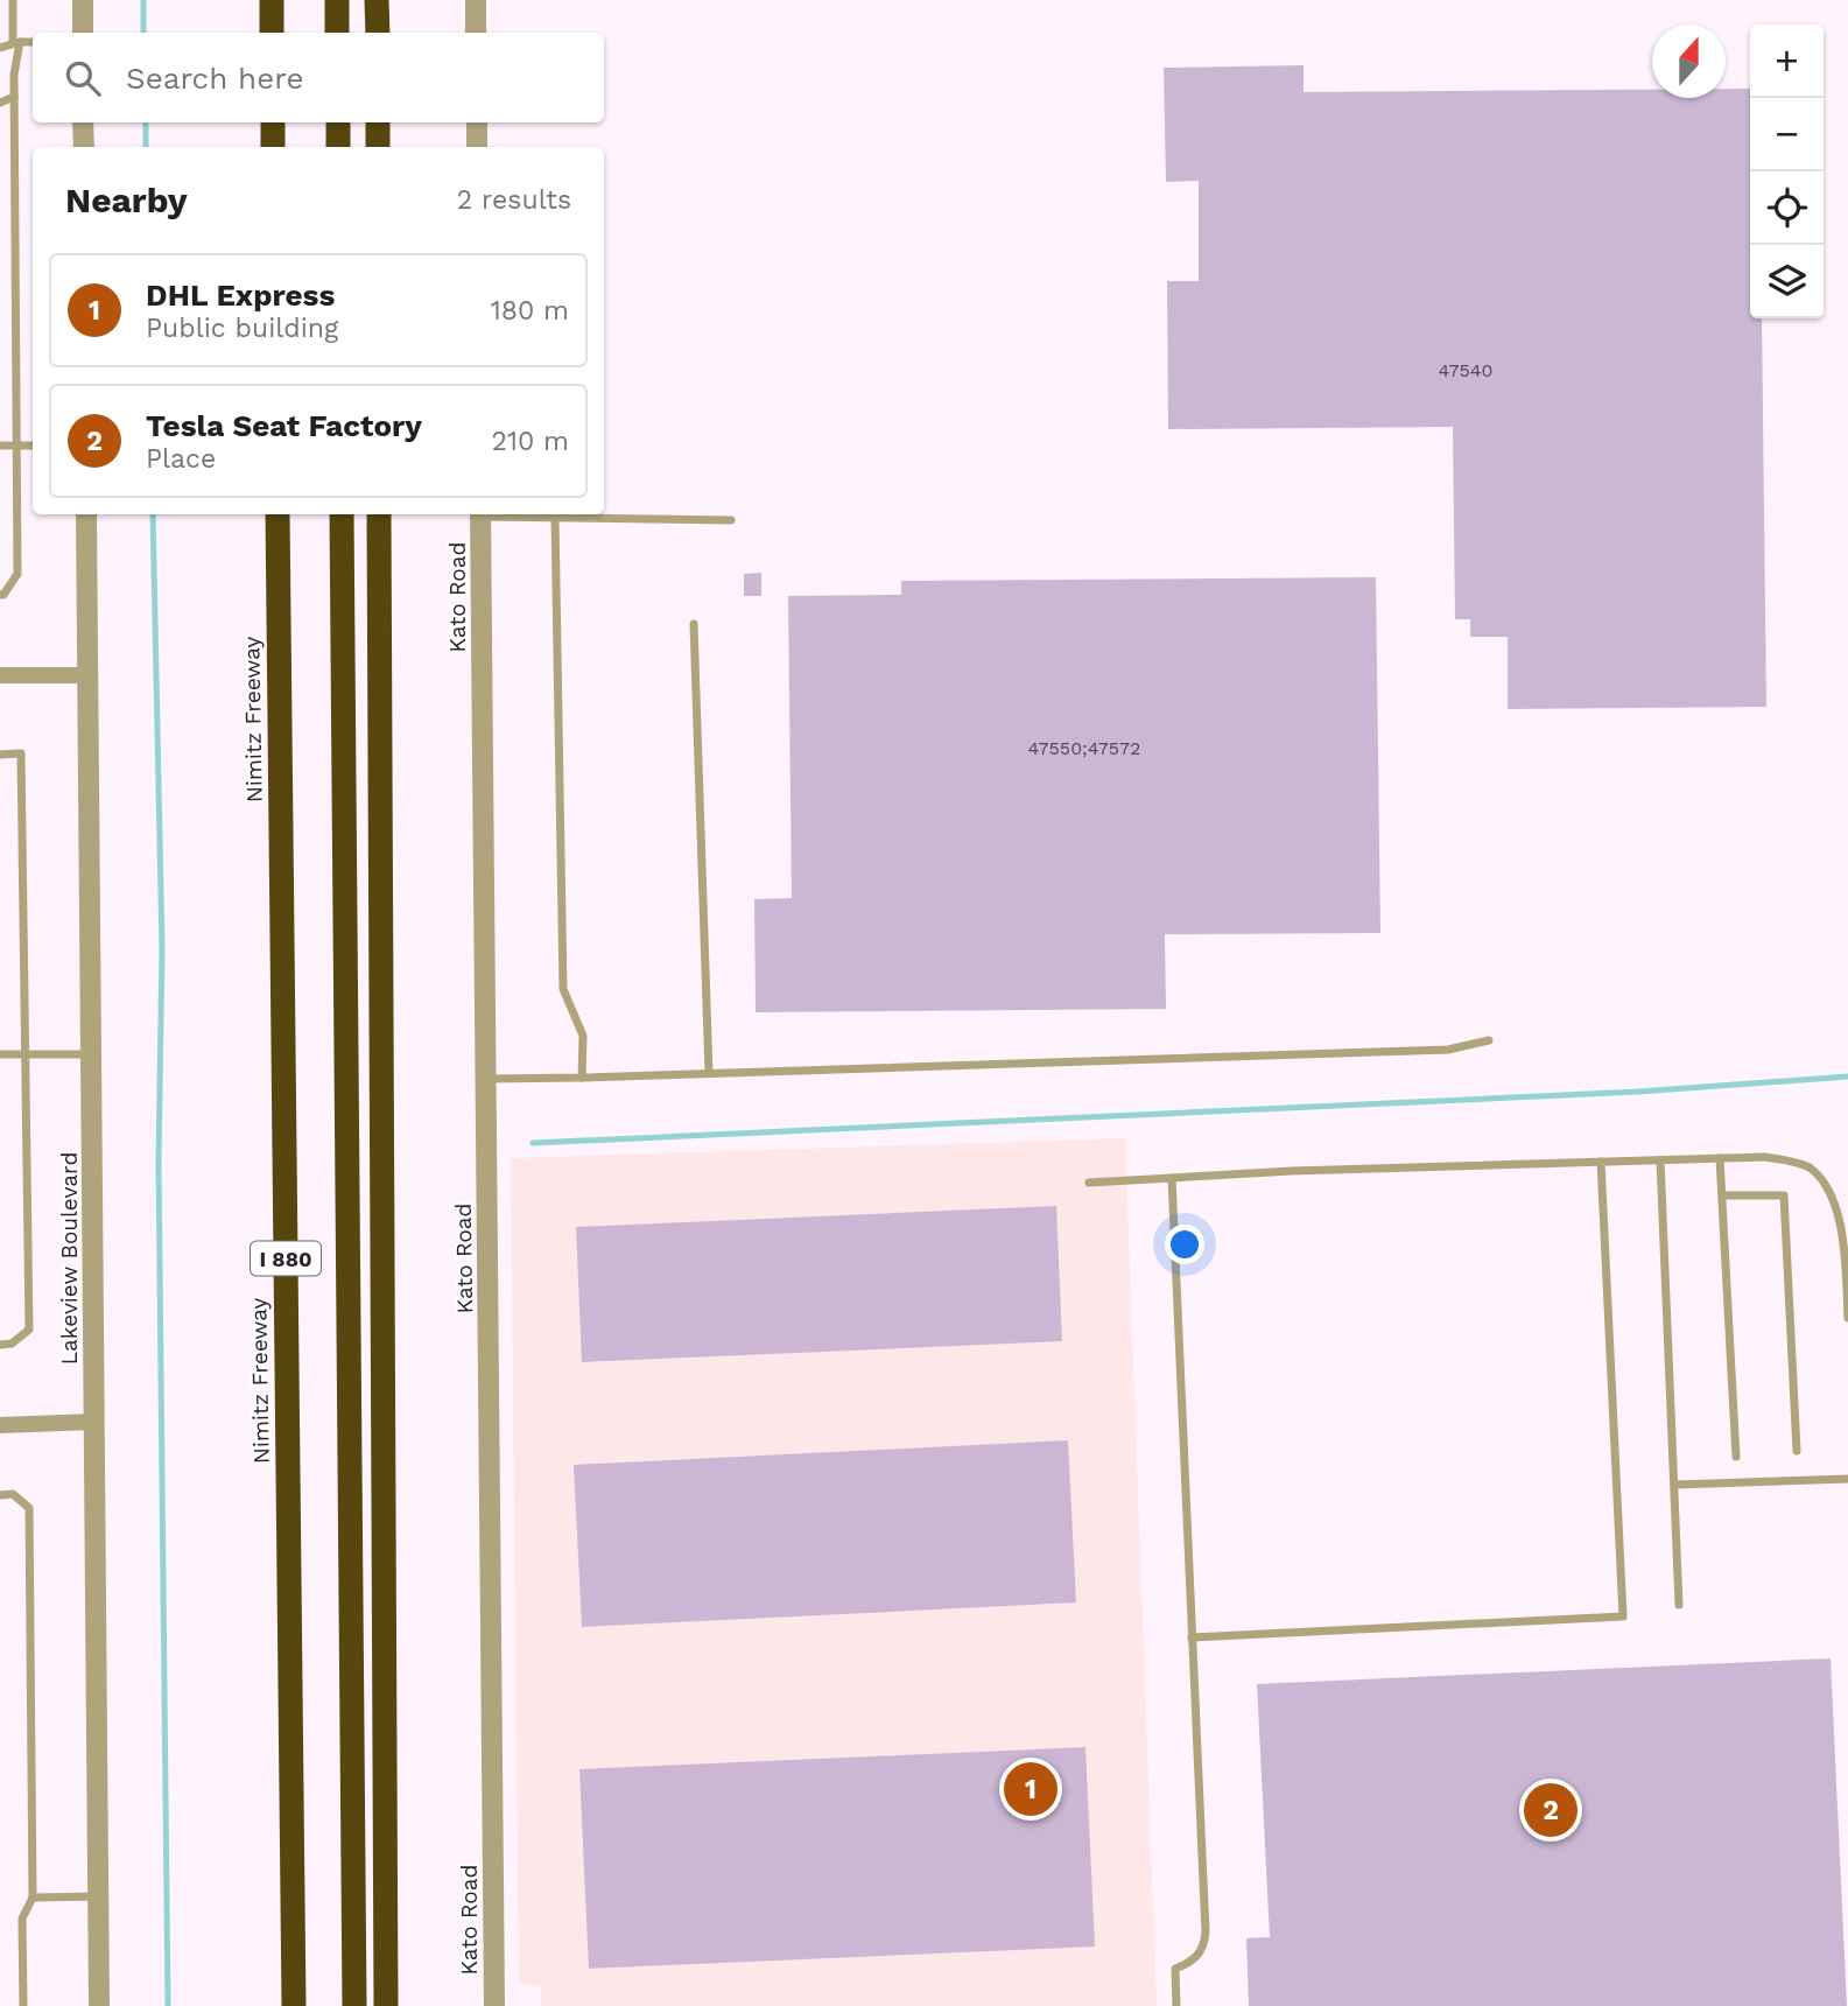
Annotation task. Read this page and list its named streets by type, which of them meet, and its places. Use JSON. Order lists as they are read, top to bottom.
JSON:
{
  "streets": {
    "highway": ["Nimitz Freeway", "I 880"],
    "street": ["Kato Road", "Lakeview Boulevard"]
  },
  "house_numbers": ["47540", "47550;47572"],
  "north": "top",
  "page": {
    "map_buttons": ["+", "−"],
    "search": "Search here",
    "heading": ["Nearby", "2 results"],
    "list": [
      {
        "mark": "1",
        "name": "DHL Express",
        "note": "Public building",
        "value": "180 m"
      },
      {
        "mark": "2",
        "name": "Tesla Seat Factory",
        "note": "Place",
        "value": "210 m"
      }
    ],
    "pins": ["1", "2"]
  }
}
